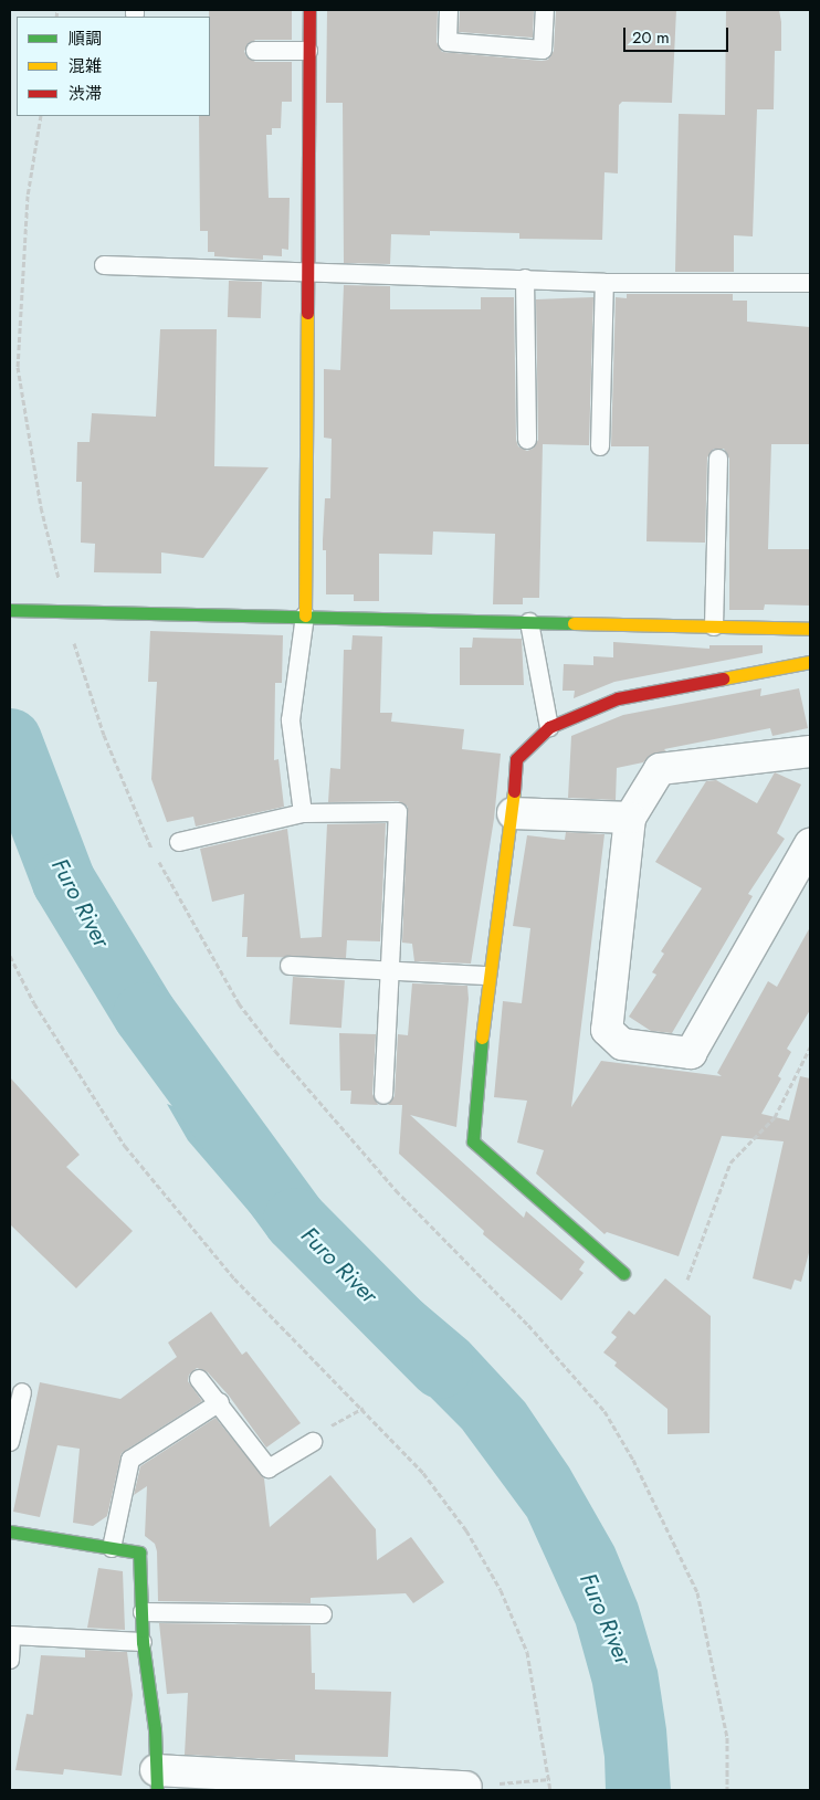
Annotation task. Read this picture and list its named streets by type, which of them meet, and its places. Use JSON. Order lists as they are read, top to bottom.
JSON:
{
  "water": ["Furo River"],
  "legend": ["順調", "混雑", "渋滞"],
  "scale_bar": "20 m"
}
